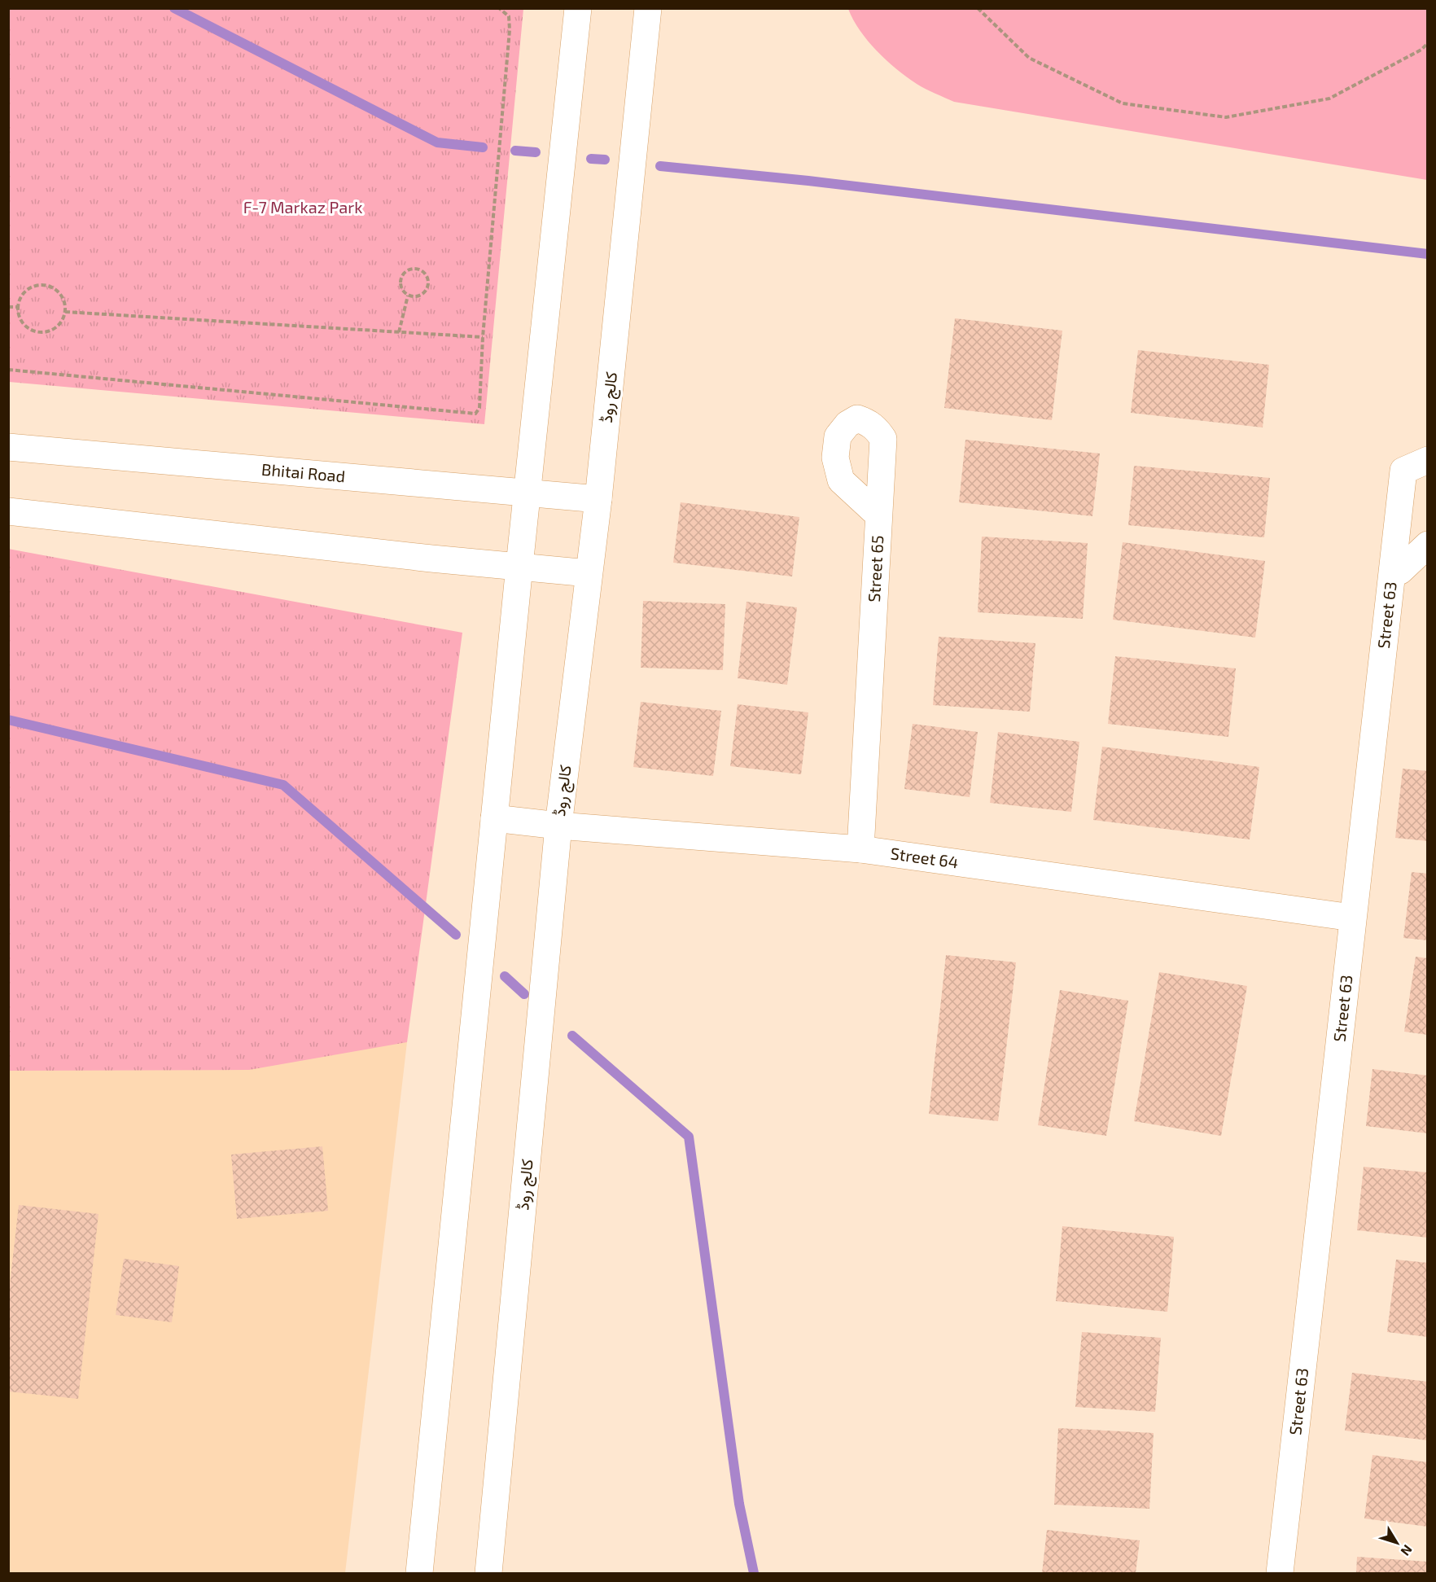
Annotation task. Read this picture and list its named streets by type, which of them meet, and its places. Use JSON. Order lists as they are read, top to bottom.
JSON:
{
  "streets": {
    "street": [
      "کالج روڈ",
      "Bhitai Road",
      "Street 65",
      "Street 63",
      "Street 64"
    ]
  },
  "crossings": [
    ["کالج روڈ", "Bhitai Road"],
    ["کالج روڈ", "Street 64"],
    ["Street 65", "Street 64"],
    ["Street 63", "Street 64"]
  ],
  "parks": ["F-7 Markaz Park"],
  "north": "bottom right"
}
